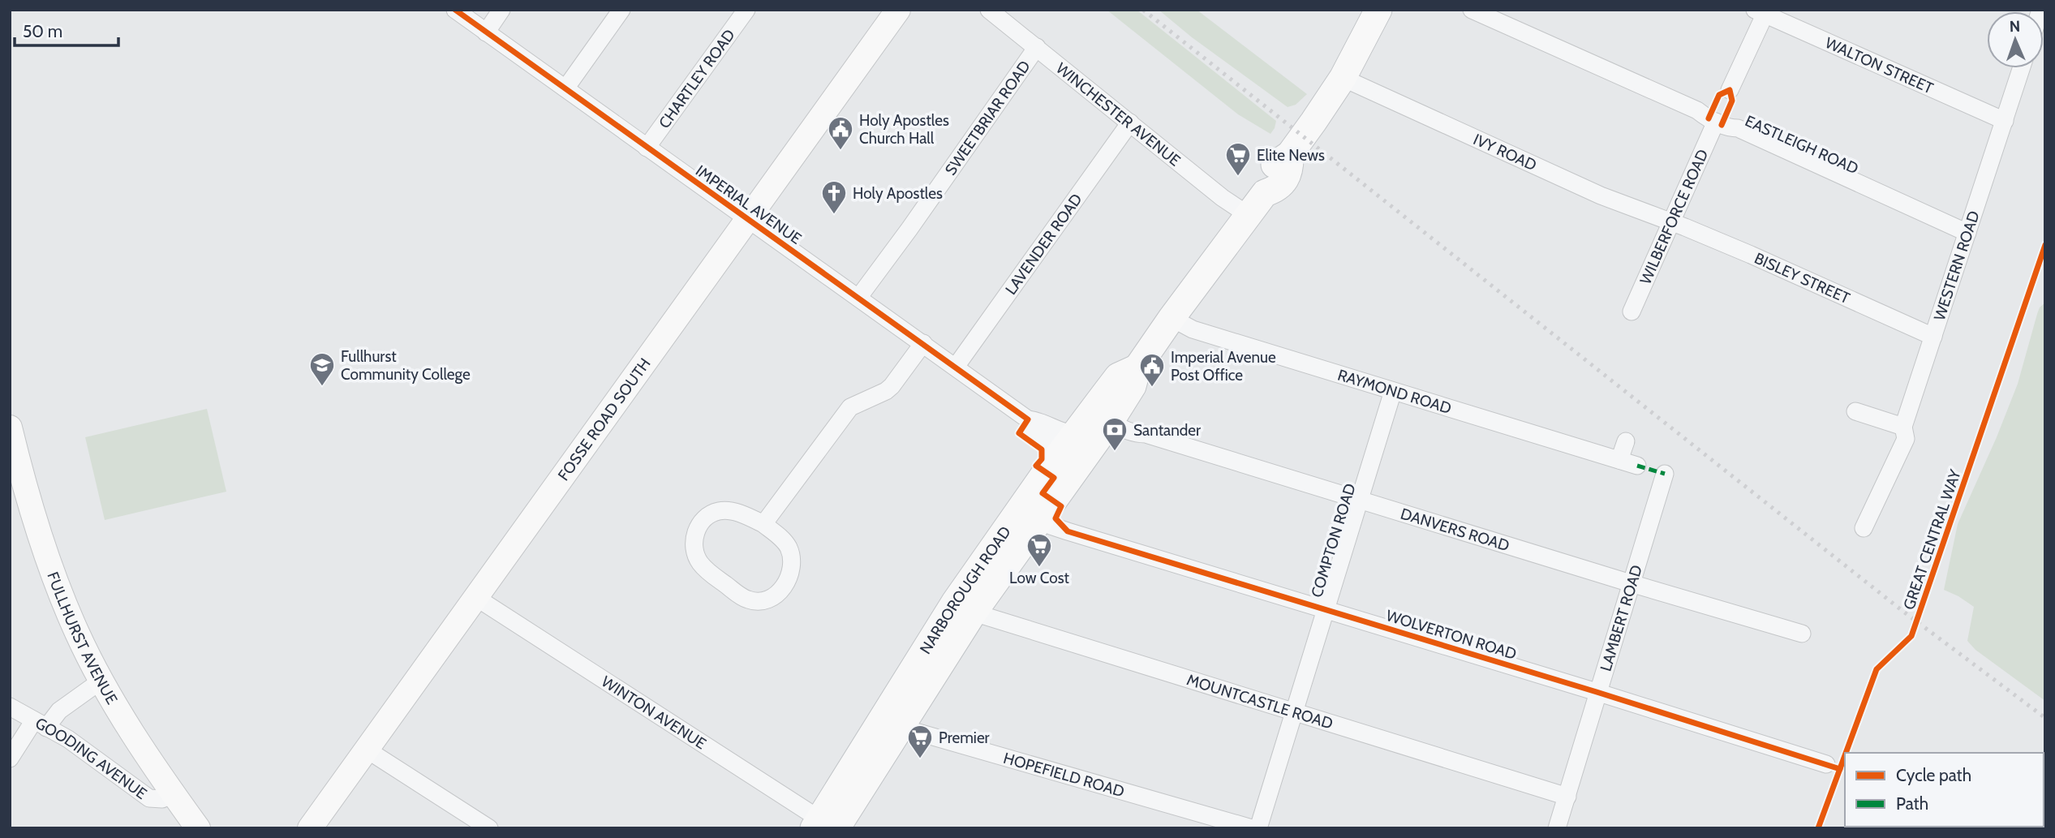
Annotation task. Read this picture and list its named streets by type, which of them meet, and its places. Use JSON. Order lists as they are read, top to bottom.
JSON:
{
  "streets": {
    "main road": ["NARBOROUGH ROAD"],
    "street": [
      "WALTON STREET",
      "CHARTLEY ROAD",
      "WINCHESTER AVENUE",
      "SWEETBRIAR ROAD",
      "EASTLEIGH ROAD",
      "IVY ROAD",
      "IMPERIAL AVENUE",
      "WILBERFORCE ROAD",
      "LAVENDER ROAD",
      "WESTERN ROAD",
      "BISLEY STREET",
      "RAYMOND ROAD",
      "FOSSE ROAD SOUTH",
      "DANVERS ROAD",
      "COMPTON ROAD",
      "LAMBERT ROAD",
      "WOLVERTON ROAD",
      "FULLHURST AVENUE",
      "MOUNTCASTLE ROAD",
      "WINTON AVENUE",
      "GOODING AVENUE",
      "HOPEFIELD ROAD"
    ],
    "cycle path": ["GREAT CENTRAL WAY"]
  },
  "crossings": [
    ["WALTON STREET", "WESTERN ROAD"],
    ["CHARTLEY ROAD", "IMPERIAL AVENUE"],
    ["WINCHESTER AVENUE", "SWEETBRIAR ROAD"],
    ["WINCHESTER AVENUE", "LAVENDER ROAD"],
    ["WINCHESTER AVENUE", "NARBOROUGH ROAD"],
    ["SWEETBRIAR ROAD", "IMPERIAL AVENUE"],
    ["EASTLEIGH ROAD", "WILBERFORCE ROAD"],
    ["EASTLEIGH ROAD", "WESTERN ROAD"],
    ["IVY ROAD", "WILBERFORCE ROAD"],
    ["IVY ROAD", "BISLEY STREET"],
    ["IVY ROAD", "NARBOROUGH ROAD"],
    ["IMPERIAL AVENUE", "LAVENDER ROAD"],
    ["IMPERIAL AVENUE", "FOSSE ROAD SOUTH"],
    ["IMPERIAL AVENUE", "NARBOROUGH ROAD"],
    ["WILBERFORCE ROAD", "BISLEY STREET"],
    ["WESTERN ROAD", "BISLEY STREET"],
    ["RAYMOND ROAD", "COMPTON ROAD"],
    ["RAYMOND ROAD", "NARBOROUGH ROAD"],
    ["FOSSE ROAD SOUTH", "WINTON AVENUE"],
    ["DANVERS ROAD", "COMPTON ROAD"],
    ["DANVERS ROAD", "NARBOROUGH ROAD"],
    ["DANVERS ROAD", "LAMBERT ROAD"],
    ["COMPTON ROAD", "WOLVERTON ROAD"],
    ["COMPTON ROAD", "MOUNTCASTLE ROAD"],
    ["NARBOROUGH ROAD", "WOLVERTON ROAD"],
    ["NARBOROUGH ROAD", "MOUNTCASTLE ROAD"],
    ["NARBOROUGH ROAD", "WINTON AVENUE"],
    ["NARBOROUGH ROAD", "HOPEFIELD ROAD"],
    ["LAMBERT ROAD", "WOLVERTON ROAD"],
    ["LAMBERT ROAD", "MOUNTCASTLE ROAD"],
    ["FULLHURST AVENUE", "GOODING AVENUE"]
  ],
  "places": {
    "public building": ["Holy Apostles Church Hall", "Imperial Avenue Post Office"],
    "supermarket": ["Elite News", "Low Cost", "Premier"],
    "church": ["Holy Apostles"],
    "school or university": ["Fullhurst Community College"],
    "bank": ["Santander"]
  },
  "legend": ["Cycle path", "Path"],
  "scale_bar": "50 m",
  "north": "top"
}
